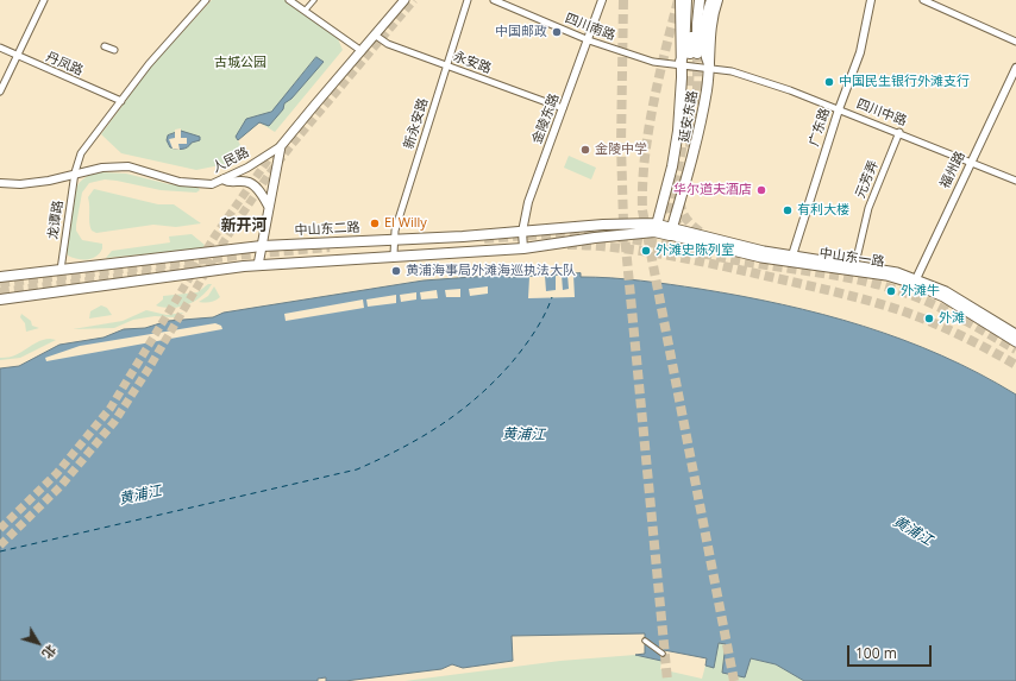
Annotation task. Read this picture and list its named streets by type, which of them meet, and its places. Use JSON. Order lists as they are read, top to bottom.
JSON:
{
  "streets": {
    "main road": [
      "延安东路",
      "人民路",
      "中山东二路",
      "中山东一路"
    ],
    "street": [
      "四川南路",
      "永安路",
      "丹凤路",
      "四川中路",
      "金陵东路",
      "新永安路",
      "广东路",
      "福州路",
      "元芳弄",
      "龙谭路"
    ]
  },
  "crossings": [
    ["四川南路", "四川中路"],
    ["四川南路", "延安东路"],
    ["四川南路", "金陵东路"],
    ["永安路", "金陵东路"],
    ["永安路", "新永安路"],
    ["永安路", "人民路"],
    ["丹凤路", "龙谭路"],
    ["四川中路", "延安东路"],
    ["四川中路", "广东路"],
    ["四川中路", "福州路"],
    ["四川中路", "元芳弄"],
    ["延安东路", "中山东二路"],
    ["延安东路", "中山东一路"],
    ["金陵东路", "中山东二路"],
    ["新永安路", "中山东二路"],
    ["广东路", "中山东一路"],
    ["人民路", "龙谭路"],
    ["福州路", "中山东一路"],
    ["元芳弄", "中山东一路"],
    ["龙谭路", "中山东二路"]
  ],
  "districts": ["新开河"],
  "water": ["黄浦江"],
  "parks": ["古城公园"],
  "places": [
    "中国邮政",
    "中国民生银行外滩支行",
    "金陵中学",
    "华尔道夫酒店",
    "有利大楼",
    "El Willy",
    "外滩史陈列室",
    "黄浦海事局外滩海巡执法大队",
    "外滩牛",
    "外滩"
  ],
  "scale_bar": "100 m",
  "north": "bottom right"
}
